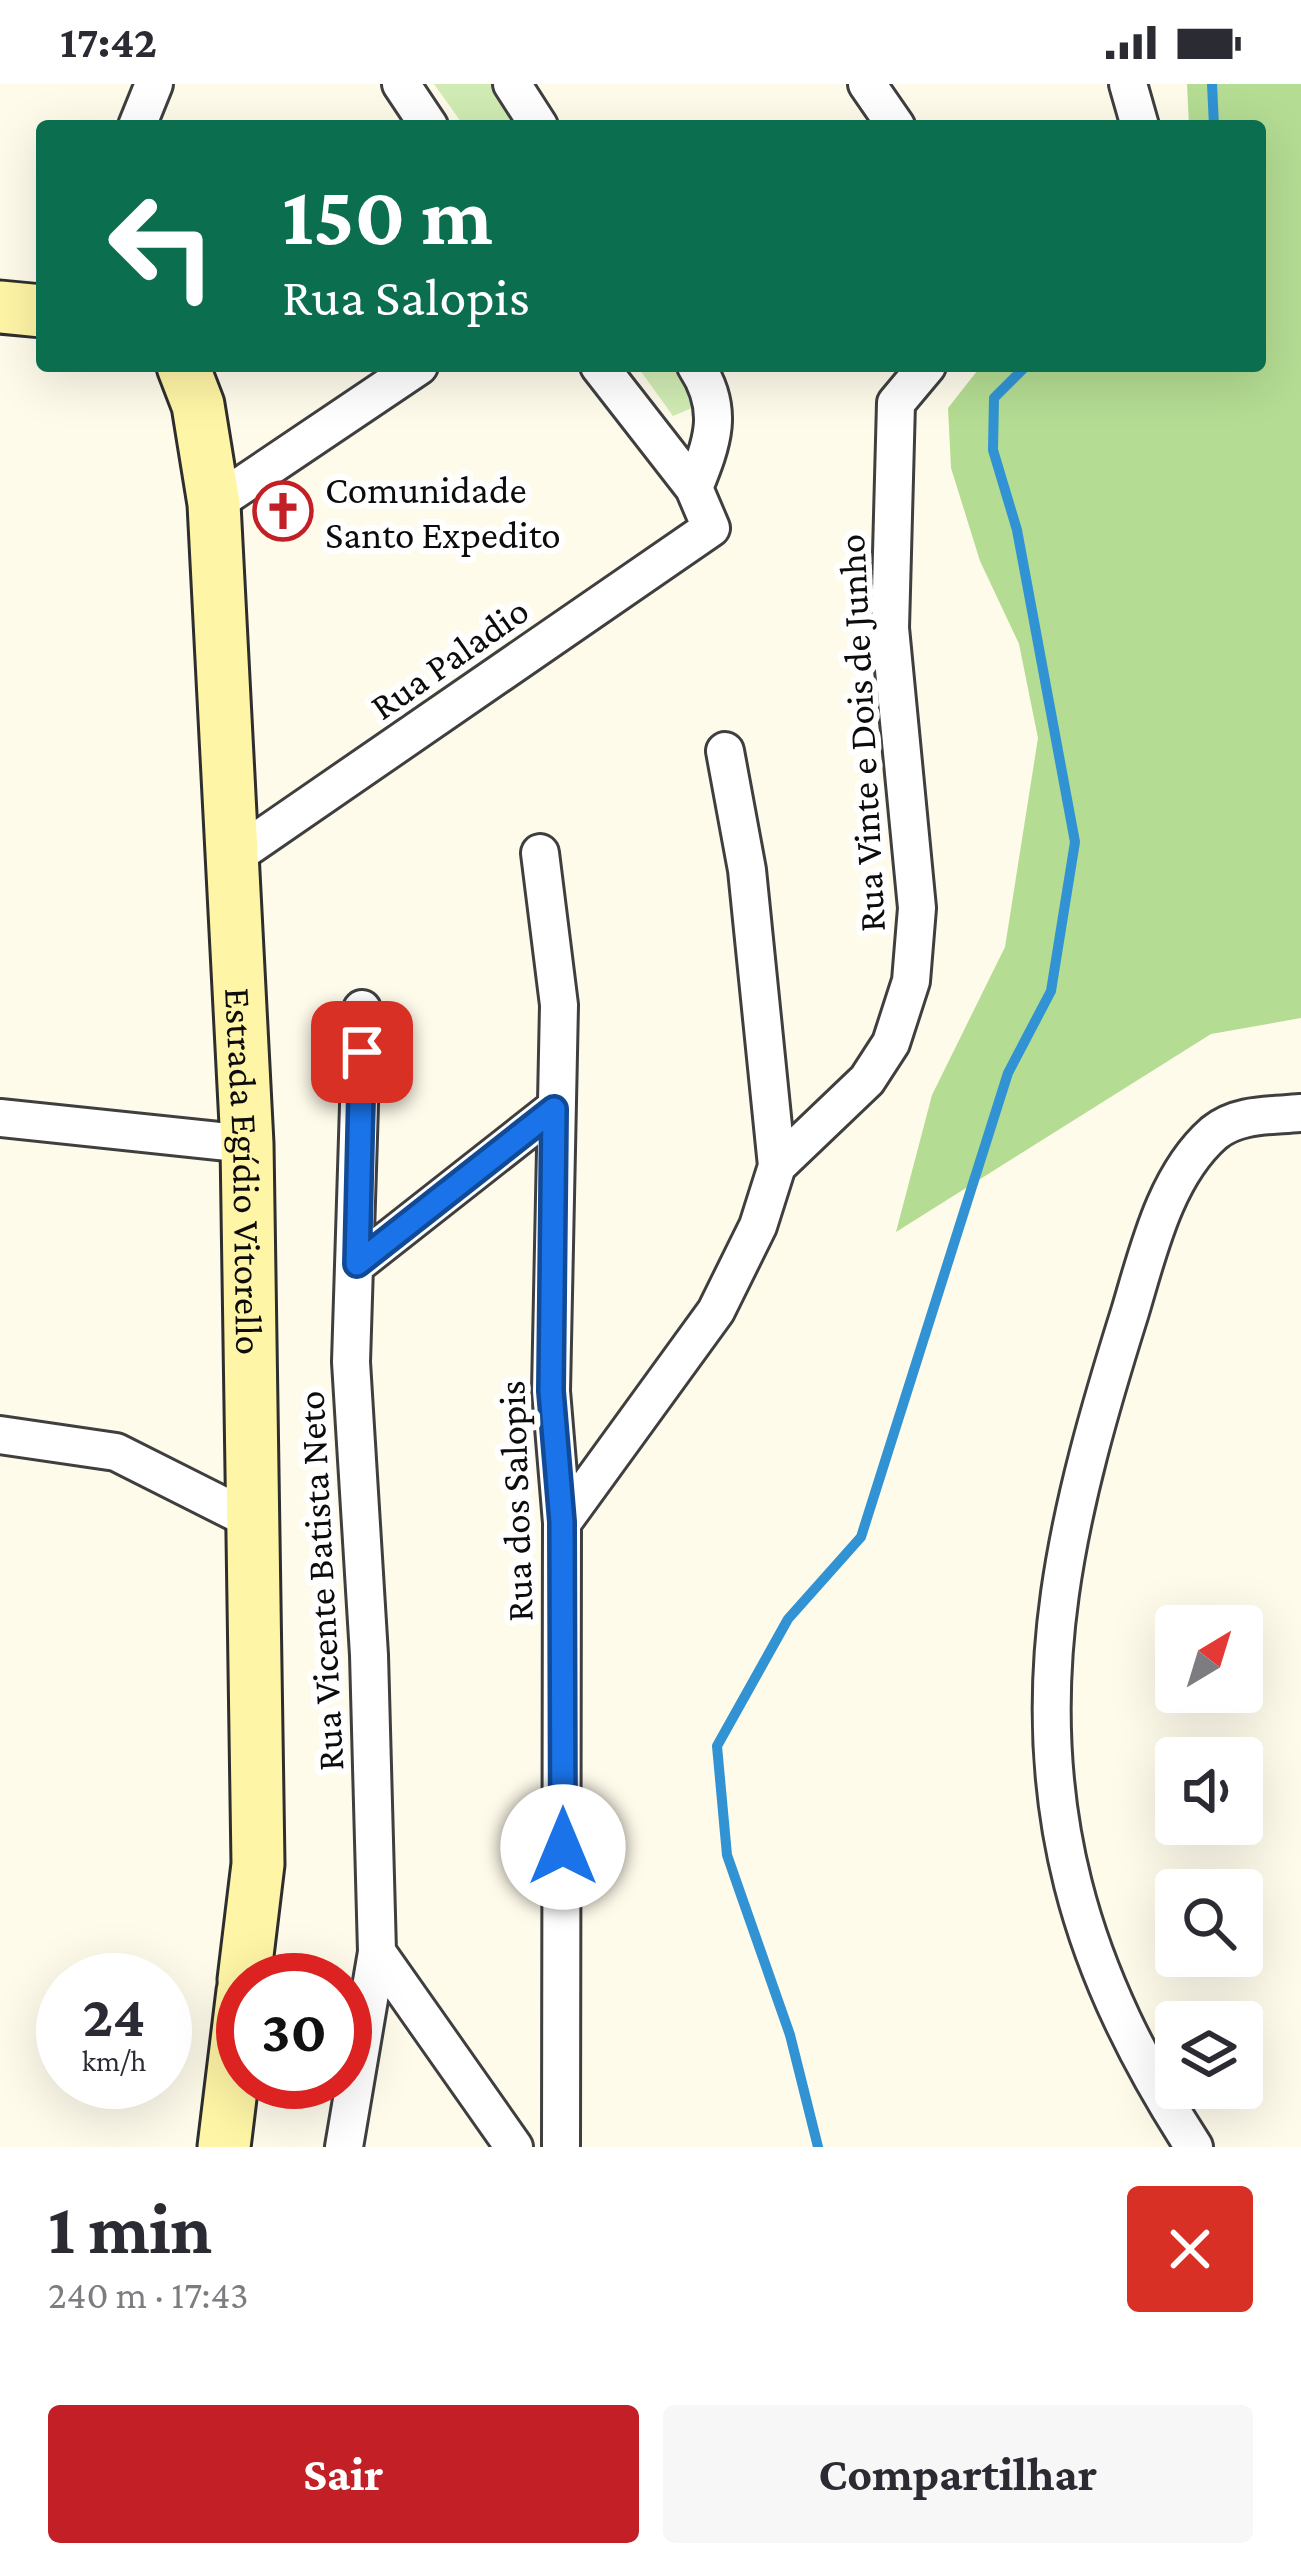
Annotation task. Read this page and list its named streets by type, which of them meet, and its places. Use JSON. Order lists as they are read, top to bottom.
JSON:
{
  "streets": {
    "street": [
      "Rua Paladio",
      "Rua Vinte e Dois de Junho",
      "Estrada Egídio Vitorello",
      "Rua dos Salopis",
      "Rua Vicente Batista Neto"
    ]
  },
  "crossings": [
    ["Rua Paladio", "Estrada Egídio Vitorello"],
    ["Rua Vinte e Dois de Junho", "Rua dos Salopis"]
  ],
  "places": {
    "church": ["Comunidade Santo Expedito"]
  },
  "north": "top right",
  "page": {
    "status": "17:42",
    "turn": ["150 m", "Rua Salopis"],
    "speed": "24 km/h",
    "limit": "30",
    "heading": ["1 min", "240 m · 17:43"],
    "buttons": ["Sair", "Compartilhar"]
  }
}
